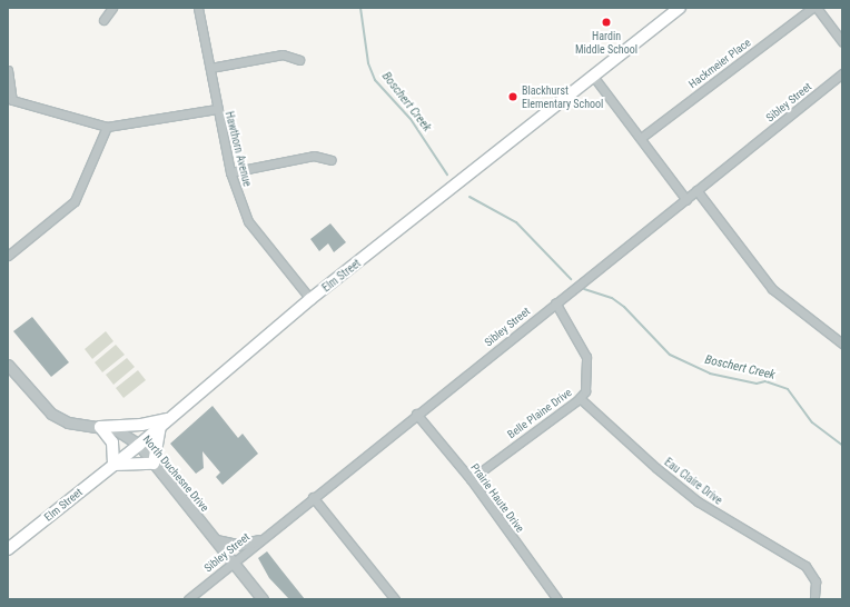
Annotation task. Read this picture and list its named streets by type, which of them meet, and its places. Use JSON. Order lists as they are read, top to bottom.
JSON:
{
  "streets": {
    "main road": ["Elm Street"],
    "street": [
      "Hackmeier Place",
      "Sibley Street",
      "Hawthorn Avenue",
      "Belle Plaine Drive",
      "North Duchesne Drive",
      "Eau Claire Drive",
      "Prairie Haute Drive"
    ]
  },
  "crossings": [
    ["Sibley Street", "Belle Plaine Drive"],
    ["Sibley Street", "North Duchesne Drive"],
    ["Sibley Street", "Prairie Haute Drive"],
    ["Hawthorn Avenue", "Elm Street"],
    ["Elm Street", "North Duchesne Drive"],
    ["Belle Plaine Drive", "Eau Claire Drive"],
    ["Belle Plaine Drive", "Prairie Haute Drive"]
  ],
  "water": ["Boschert Creek"],
  "places": ["Hardin Middle School", "Blackhurst Elementary School"]
}
